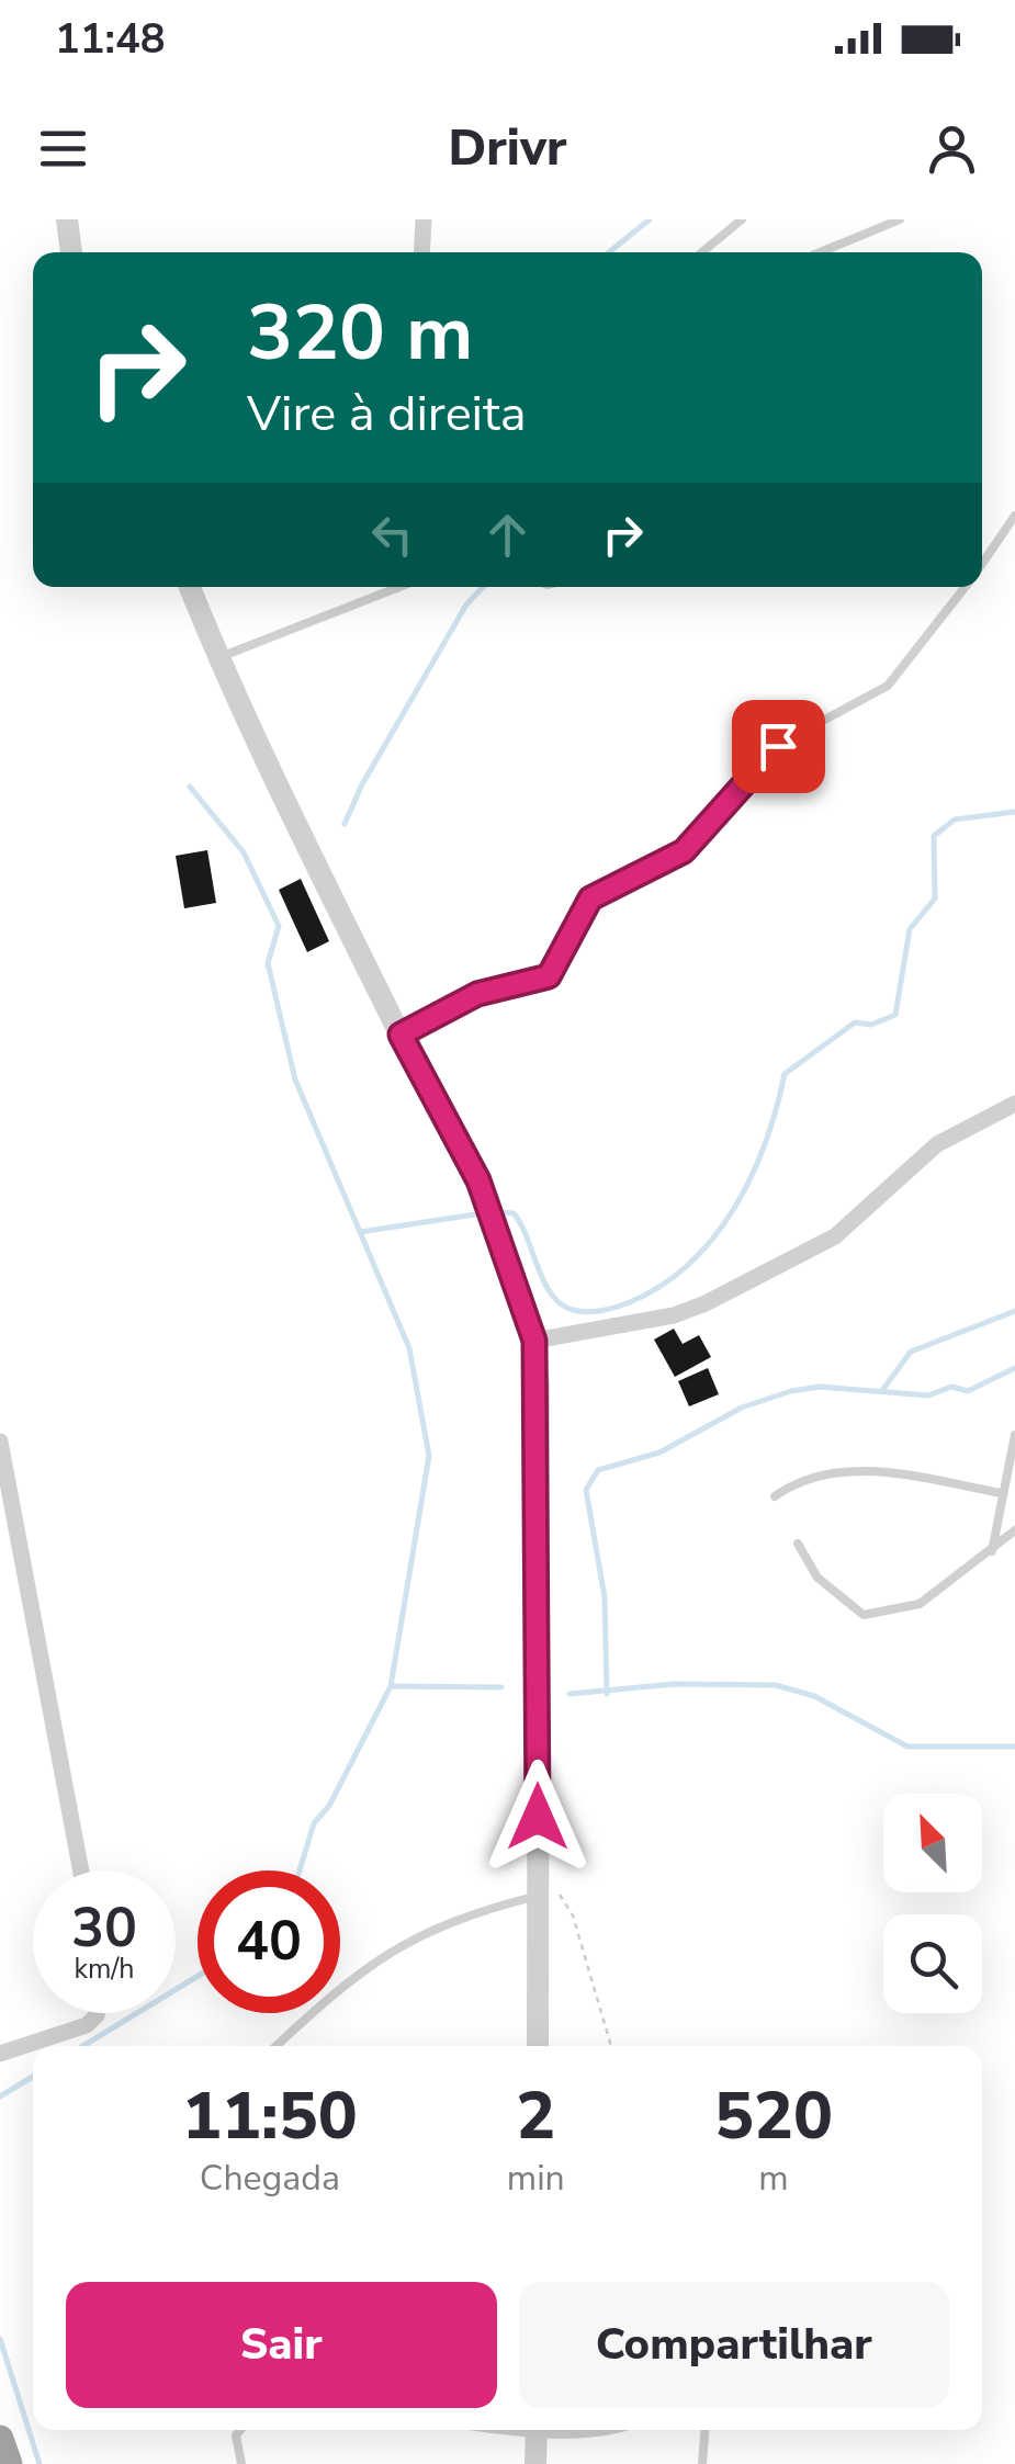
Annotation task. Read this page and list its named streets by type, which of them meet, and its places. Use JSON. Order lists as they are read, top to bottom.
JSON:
{
  "north": "top left",
  "page": {
    "status": "11:48",
    "header": "Drivr",
    "turn": ["320 m", "Vire à direita"],
    "speed": "30 km/h",
    "limit": "40",
    "eta": [
      "11:50",
      "Chegada",
      "2",
      "min",
      "520",
      "m"
    ],
    "buttons": ["Sair", "Compartilhar"]
  }
}
